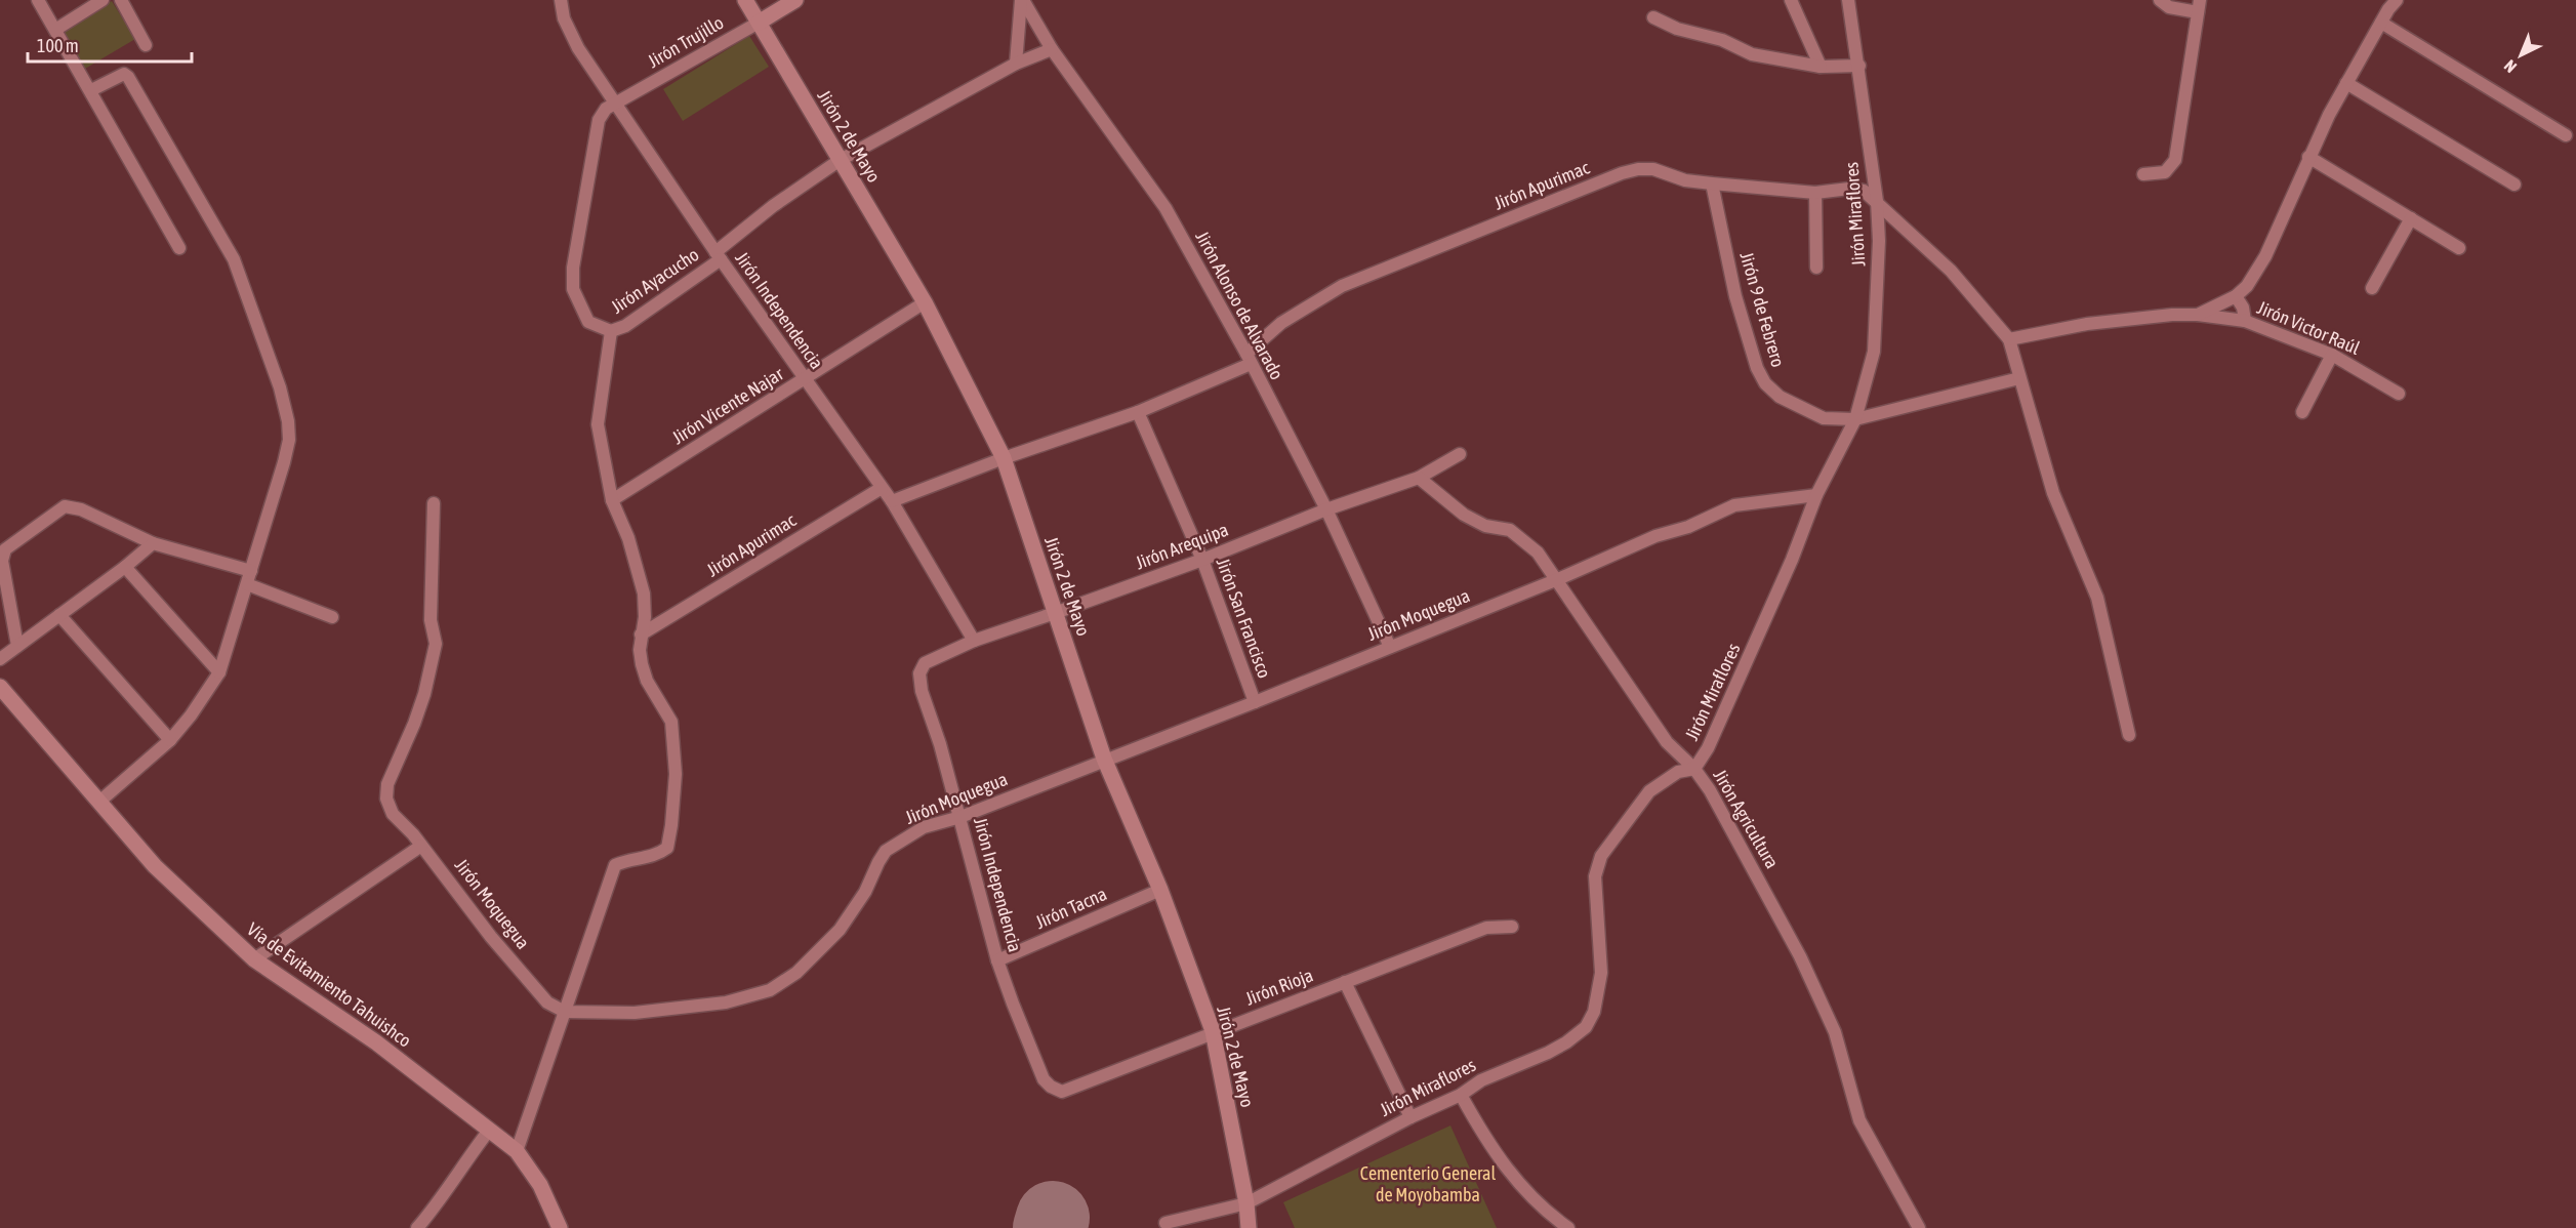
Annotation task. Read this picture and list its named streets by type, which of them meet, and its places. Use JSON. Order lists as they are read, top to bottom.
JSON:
{
  "streets": {
    "main road": ["Jirón Trujillo", "Jirón 2 de Mayo", "Vía de Evitamiento Tahuishco"],
    "street": [
      "Jirón Apurimac",
      "Jirón Miraflores",
      "Jirón Ayacucho",
      "Jirón Alonso de Alvarado",
      "Jirón 9 de Febrero",
      "Jirón Independencia",
      "Jirón Victor Raúl",
      "Jirón Vicente Najar",
      "Jirón Arequipa",
      "Jirón Moquegua",
      "Jirón San Francisco",
      "Jirón Agricultura",
      "Jirón Tacna",
      "Jirón Rioja"
    ]
  },
  "crossings": [
    ["Jirón Trujillo", "Jirón 2 de Mayo"],
    ["Jirón Trujillo", "Jirón Ayacucho"],
    ["Jirón Trujillo", "Jirón Independencia"],
    ["Jirón 2 de Mayo", "Jirón Apurimac"],
    ["Jirón 2 de Mayo", "Jirón Miraflores"],
    ["Jirón 2 de Mayo", "Jirón Ayacucho"],
    ["Jirón 2 de Mayo", "Jirón Vicente Najar"],
    ["Jirón 2 de Mayo", "Jirón Arequipa"],
    ["Jirón 2 de Mayo", "Jirón Moquegua"],
    ["Jirón 2 de Mayo", "Jirón Tacna"],
    ["Jirón 2 de Mayo", "Jirón Rioja"],
    ["Jirón Apurimac", "Jirón Miraflores"],
    ["Jirón Apurimac", "Jirón Alonso de Alvarado"],
    ["Jirón Apurimac", "Jirón 9 de Febrero"],
    ["Jirón Apurimac", "Jirón Independencia"],
    ["Jirón Apurimac", "Jirón Victor Raúl"],
    ["Jirón Apurimac", "Jirón San Francisco"],
    ["Jirón Miraflores", "Jirón 9 de Febrero"],
    ["Jirón Miraflores", "Jirón Moquegua"],
    ["Jirón Miraflores", "Jirón Agricultura"],
    ["Jirón Ayacucho", "Jirón Alonso de Alvarado"],
    ["Jirón Ayacucho", "Jirón Independencia"],
    ["Jirón Alonso de Alvarado", "Jirón Arequipa"],
    ["Jirón Alonso de Alvarado", "Jirón Moquegua"],
    ["Jirón Independencia", "Jirón Vicente Najar"],
    ["Jirón Independencia", "Jirón Arequipa"],
    ["Jirón Independencia", "Jirón Moquegua"],
    ["Jirón Independencia", "Jirón Tacna"],
    ["Jirón Independencia", "Jirón Rioja"],
    ["Jirón Arequipa", "Jirón San Francisco"],
    ["Jirón Arequipa", "Jirón Agricultura"],
    ["Jirón Moquegua", "Jirón San Francisco"],
    ["Jirón Moquegua", "Jirón Agricultura"]
  ],
  "parks": ["Cementerio General de Moyobamba"],
  "scale_bar": "100 m",
  "north": "bottom left"
}
